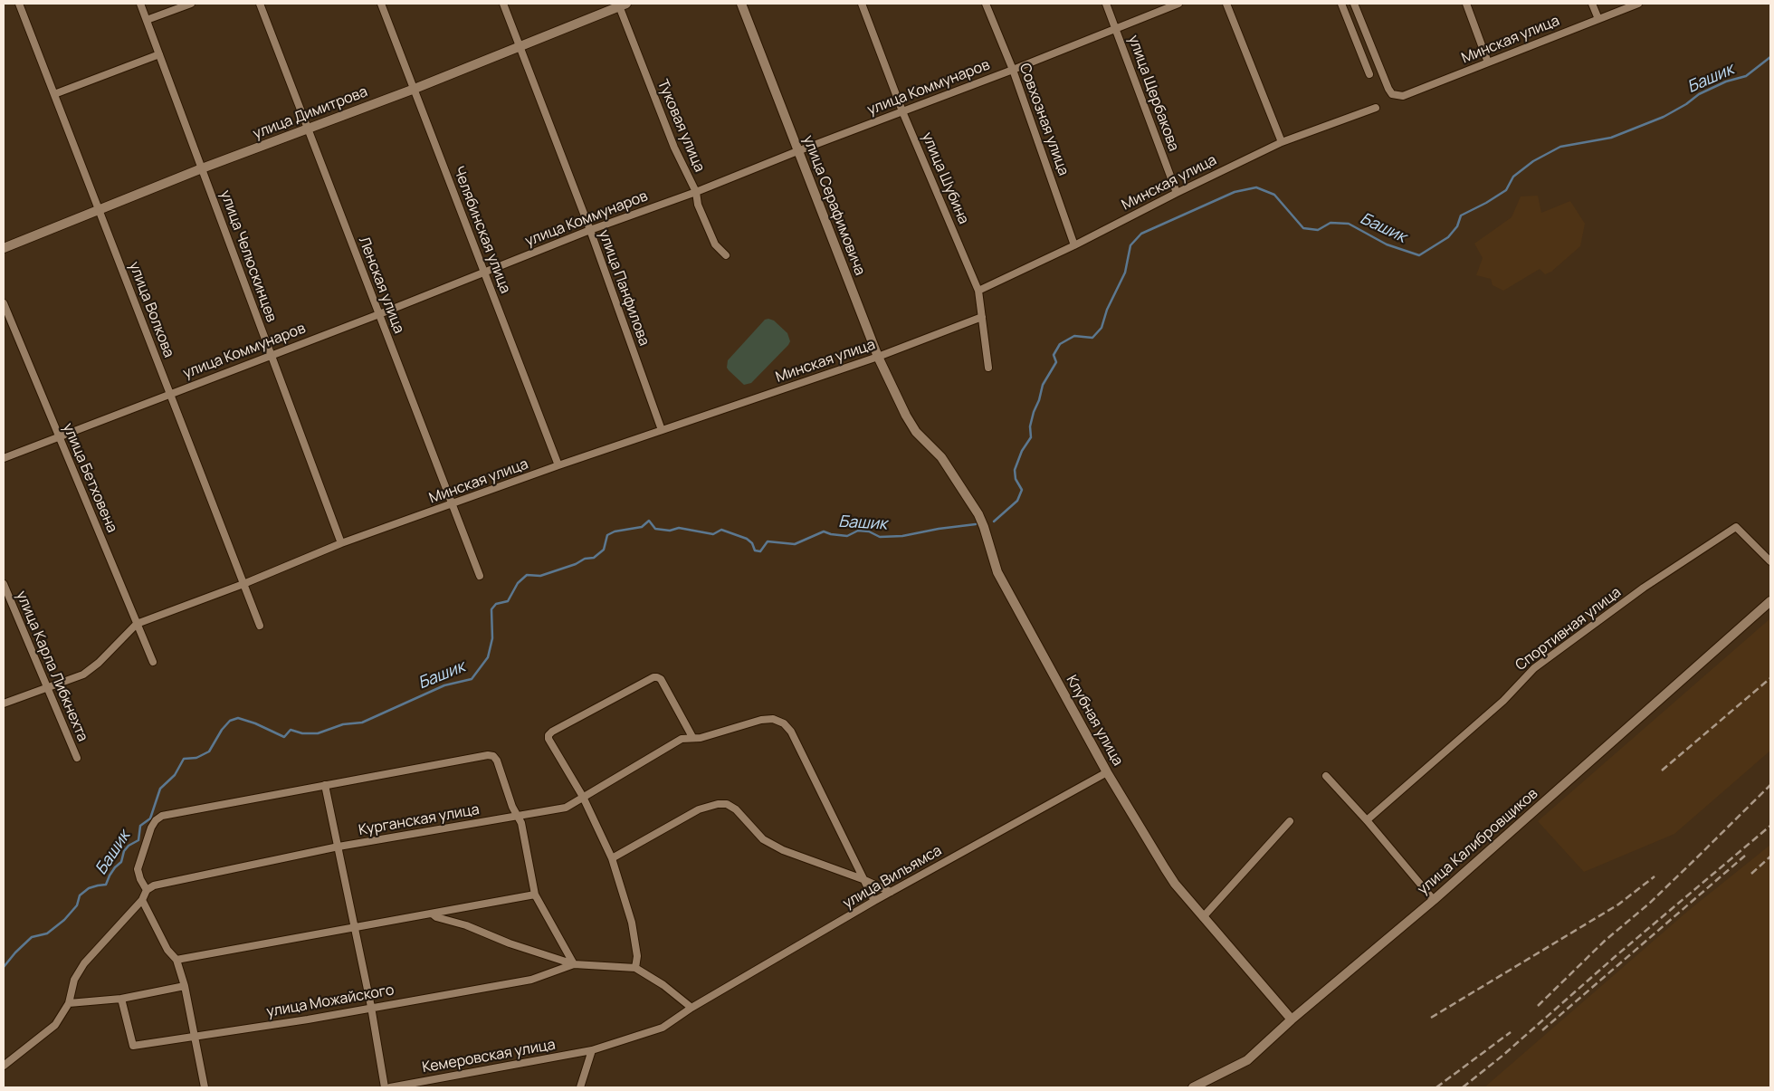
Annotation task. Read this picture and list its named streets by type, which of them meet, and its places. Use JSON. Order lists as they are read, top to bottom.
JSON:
{
  "streets": {
    "street": [
      "Минская улица",
      "улица Коммунаров",
      "улица Щербакова",
      "улица Димитрова",
      "Совхозная улица",
      "Туковая улица",
      "улица Шубина",
      "улица Серафимовича",
      "Челябинская улица",
      "улица Челюскинцев",
      "Ленская улица",
      "улица Панфилова",
      "улица Волкова",
      "улица Бетховена",
      "Спортивная улица",
      "улица Карла Либкнехта",
      "Клубная улица",
      "Курганская улица",
      "улица Калибровщиков",
      "улица Вильямса",
      "улица Можайского",
      "Кемеровская улица"
    ]
  },
  "crossings": [
    ["Минская улица", "улица Щербакова"],
    ["Минская улица", "Совхозная улица"],
    ["Минская улица", "улица Шубина"],
    ["Минская улица", "улица Серафимовича"],
    ["Минская улица", "Челябинская улица"],
    ["Минская улица", "улица Челюскинцев"],
    ["Минская улица", "Ленская улица"],
    ["Минская улица", "улица Панфилова"],
    ["Минская улица", "улица Волкова"],
    ["Минская улица", "улица Бетховена"],
    ["Минская улица", "улица Карла Либкнехта"],
    ["улица Коммунаров", "улица Щербакова"],
    ["улица Коммунаров", "Совхозная улица"],
    ["улица Коммунаров", "Туковая улица"],
    ["улица Коммунаров", "улица Шубина"],
    ["улица Коммунаров", "улица Серафимовича"],
    ["улица Коммунаров", "Челябинская улица"],
    ["улица Коммунаров", "улица Челюскинцев"],
    ["улица Коммунаров", "Ленская улица"],
    ["улица Коммунаров", "улица Панфилова"],
    ["улица Коммунаров", "улица Волкова"],
    ["улица Коммунаров", "улица Бетховена"],
    ["улица Димитрова", "Туковая улица"],
    ["улица Димитрова", "Челябинская улица"],
    ["улица Димитрова", "улица Челюскинцев"],
    ["улица Димитрова", "Ленская улица"],
    ["улица Димитрова", "улица Панфилова"],
    ["улица Димитрова", "улица Волкова"],
    ["улица Серафимовича", "Клубная улица"],
    ["Клубная улица", "улица Калибровщиков"],
    ["Клубная улица", "улица Вильямса"],
    ["улица Вильямса", "Кемеровская улица"]
  ],
  "water": ["Башик"]
}
